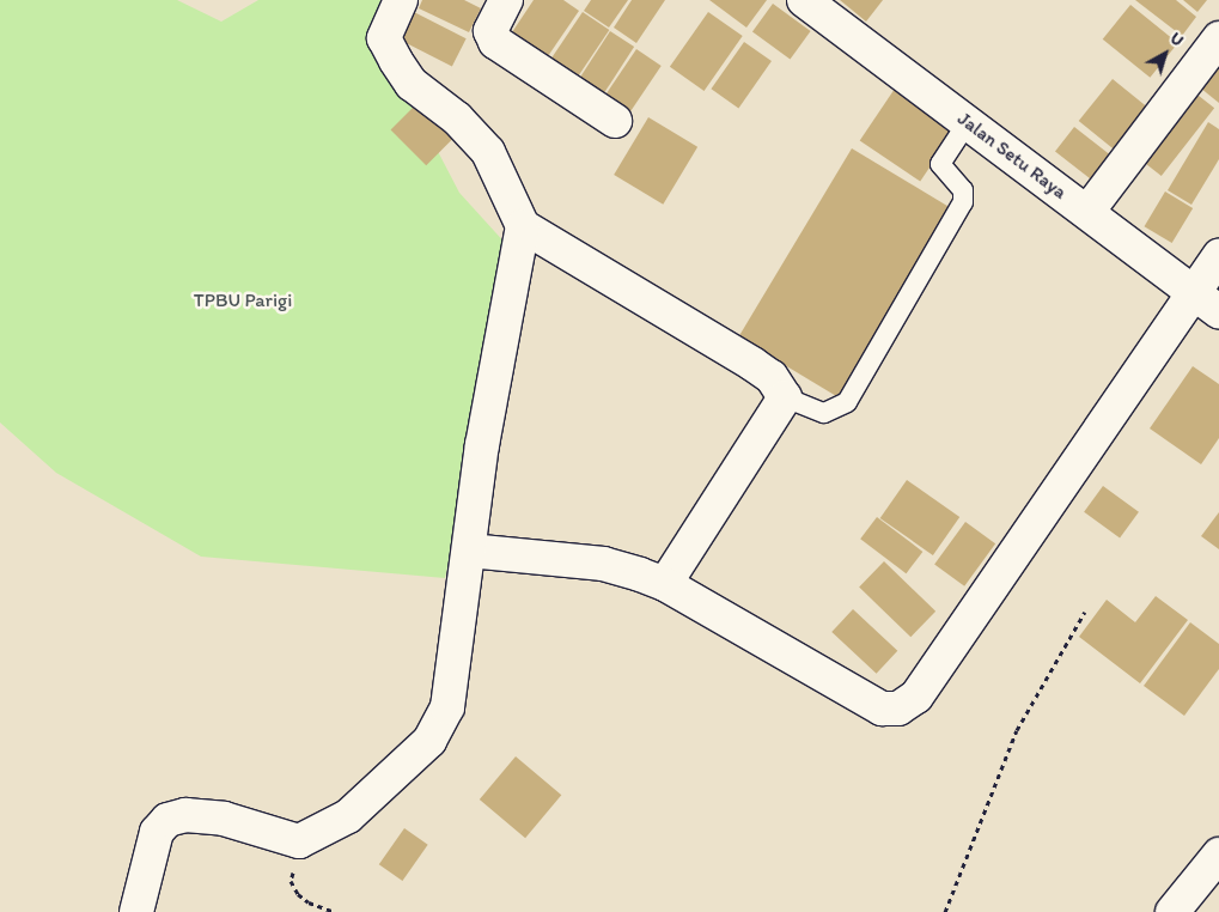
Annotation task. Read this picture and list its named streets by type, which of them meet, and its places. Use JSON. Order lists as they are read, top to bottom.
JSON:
{
  "streets": {
    "street": ["Jalan Setu Raya"]
  },
  "parks": ["TPBU Parigi"],
  "north": "top right"
}
